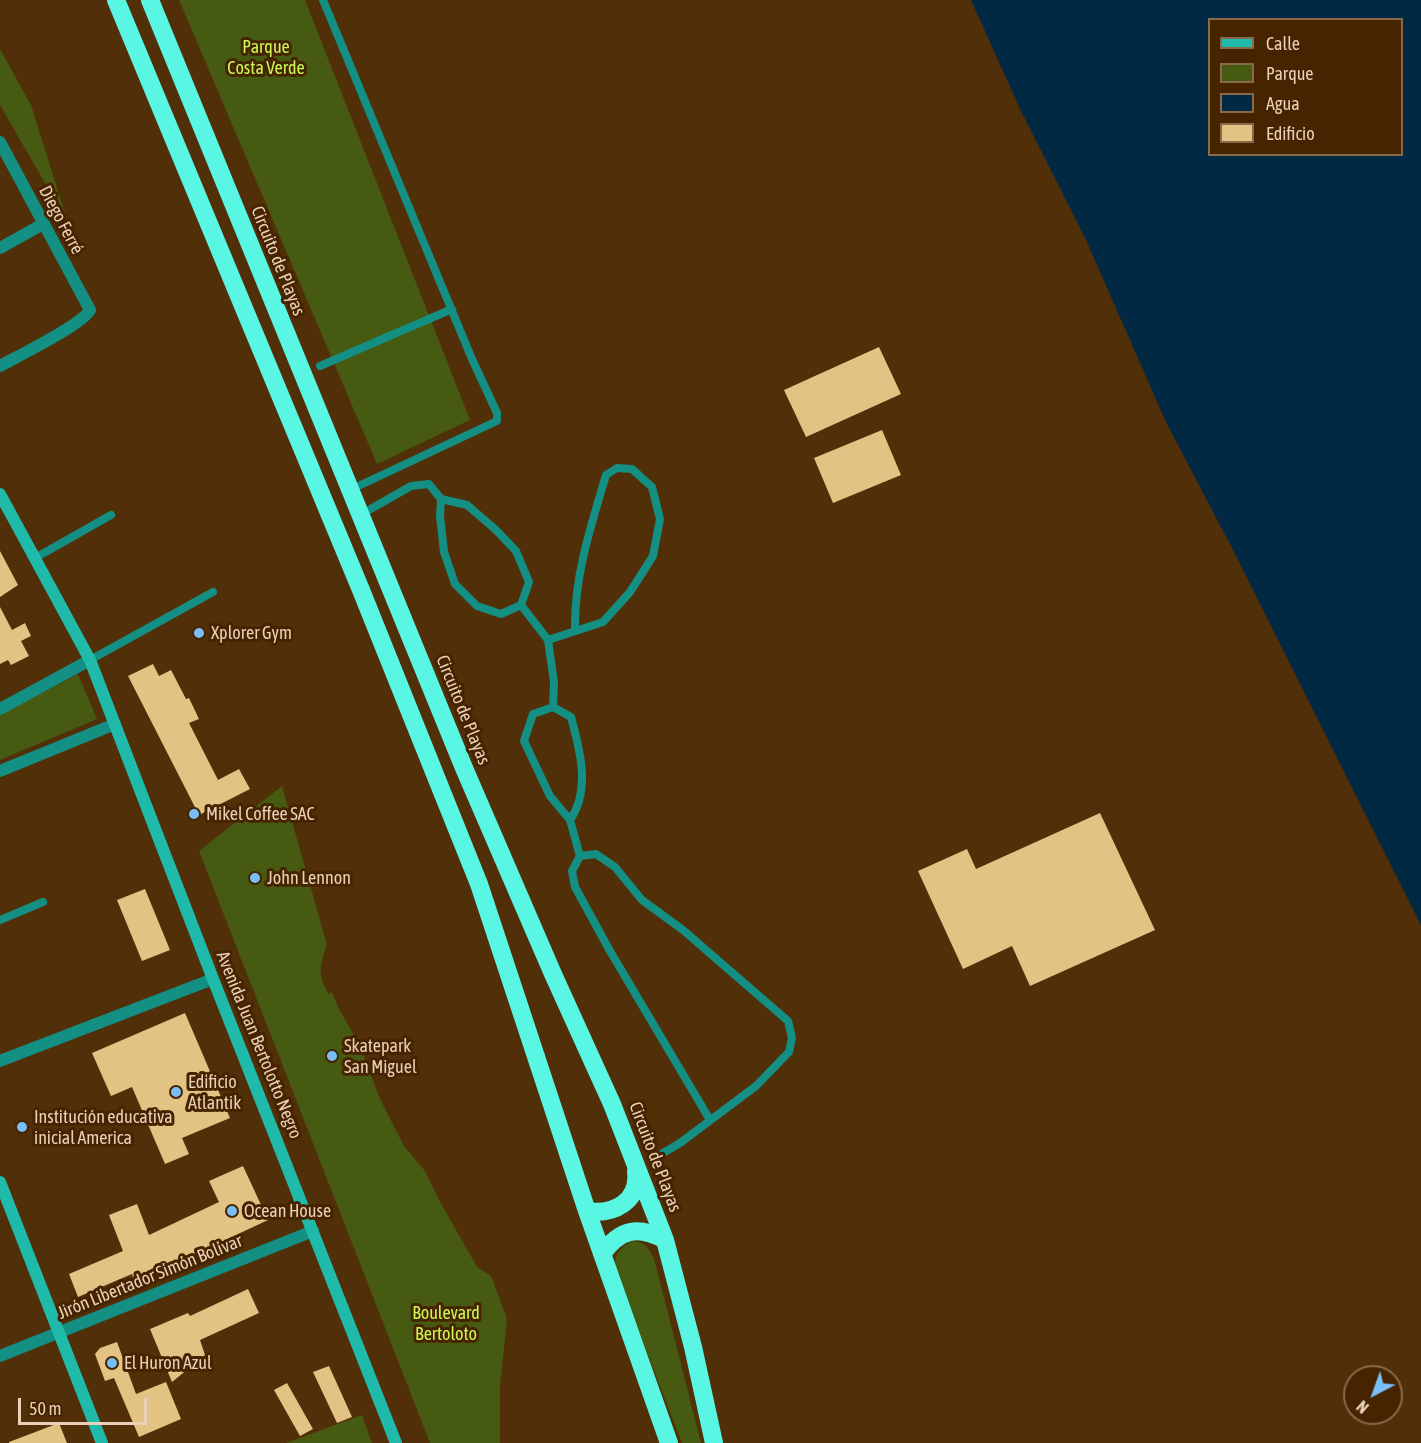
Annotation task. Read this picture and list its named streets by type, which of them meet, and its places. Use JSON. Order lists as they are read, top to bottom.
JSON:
{
  "streets": {
    "highway": ["Circuito de Playas"],
    "main road": ["Avenida Juan Bertolotto Negro"],
    "street": ["Diego Ferré", "Jirón Libertador Simón Bolívar"]
  },
  "crossings": [
    ["Avenida Juan Bertolotto Negro", "Jirón Libertador Simón Bolívar"]
  ],
  "parks": ["Parque Costa Verde", "Boulevard Bertoloto"],
  "places": [
    "Xplorer Gym",
    "Mikel Coffee SAC",
    "John Lennon",
    "Skatepark San Miguel",
    "Edificio Atlantik",
    "Institución educativa inicial America",
    "Ocean House",
    "El Huron Azul"
  ],
  "legend": [
    "Calle",
    "Parque",
    "Agua",
    "Edificio"
  ],
  "scale_bar": "50 m",
  "north": "bottom left"
}
